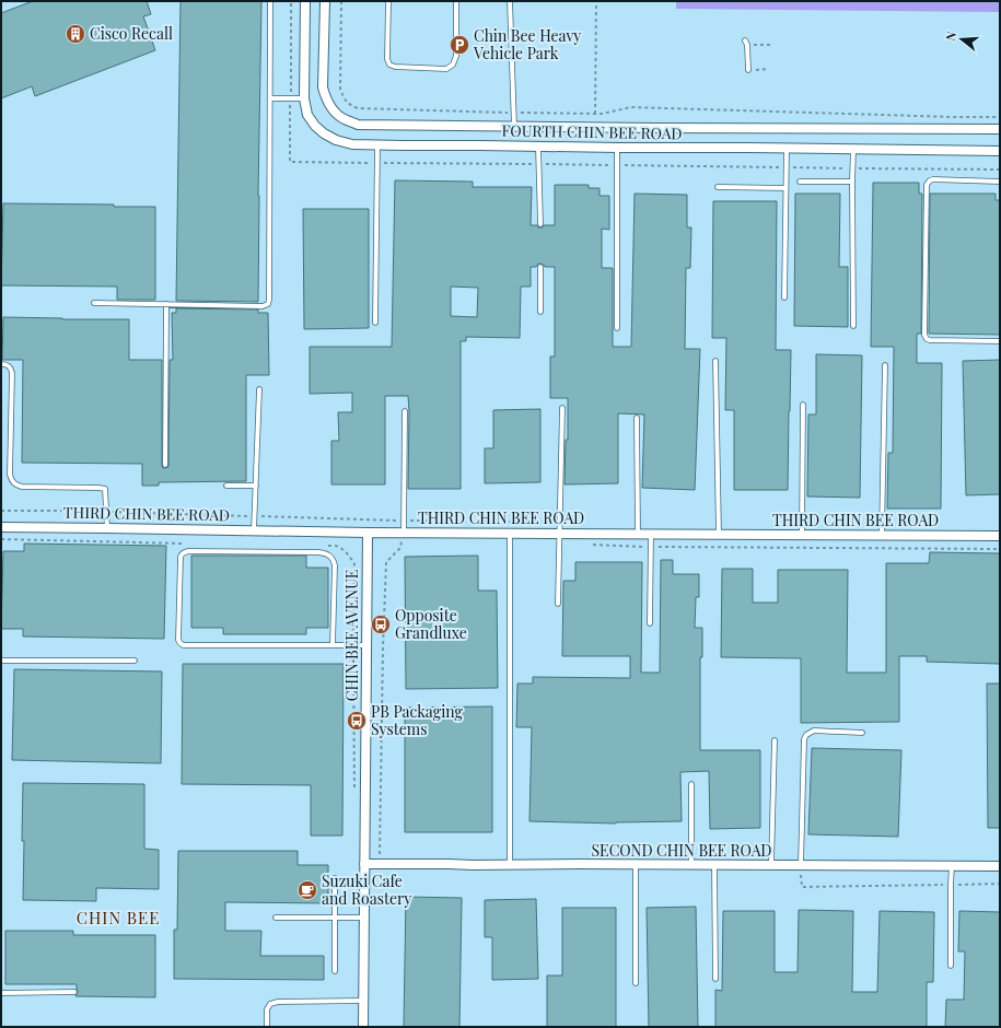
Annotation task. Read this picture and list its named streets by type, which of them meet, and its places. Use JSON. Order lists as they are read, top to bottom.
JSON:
{
  "streets": {
    "street": [
      "FOURTH CHIN BEE ROAD",
      "THIRD CHIN BEE ROAD",
      "CHIN BEE AVENUE",
      "SECOND CHIN BEE ROAD"
    ]
  },
  "crossings": [
    ["THIRD CHIN BEE ROAD", "CHIN BEE AVENUE"],
    ["CHIN BEE AVENUE", "SECOND CHIN BEE ROAD"]
  ],
  "districts": ["CHIN BEE"],
  "places": {
    "building": ["Cisco Recall"],
    "parking": ["Chin Bee Heavy Vehicle Park"],
    "bus stop": ["Opposite Grandluxe", "PB Packaging Systems"],
    "cafe": ["Suzuki Cafe and Roastery"]
  },
  "north": "left"
}
